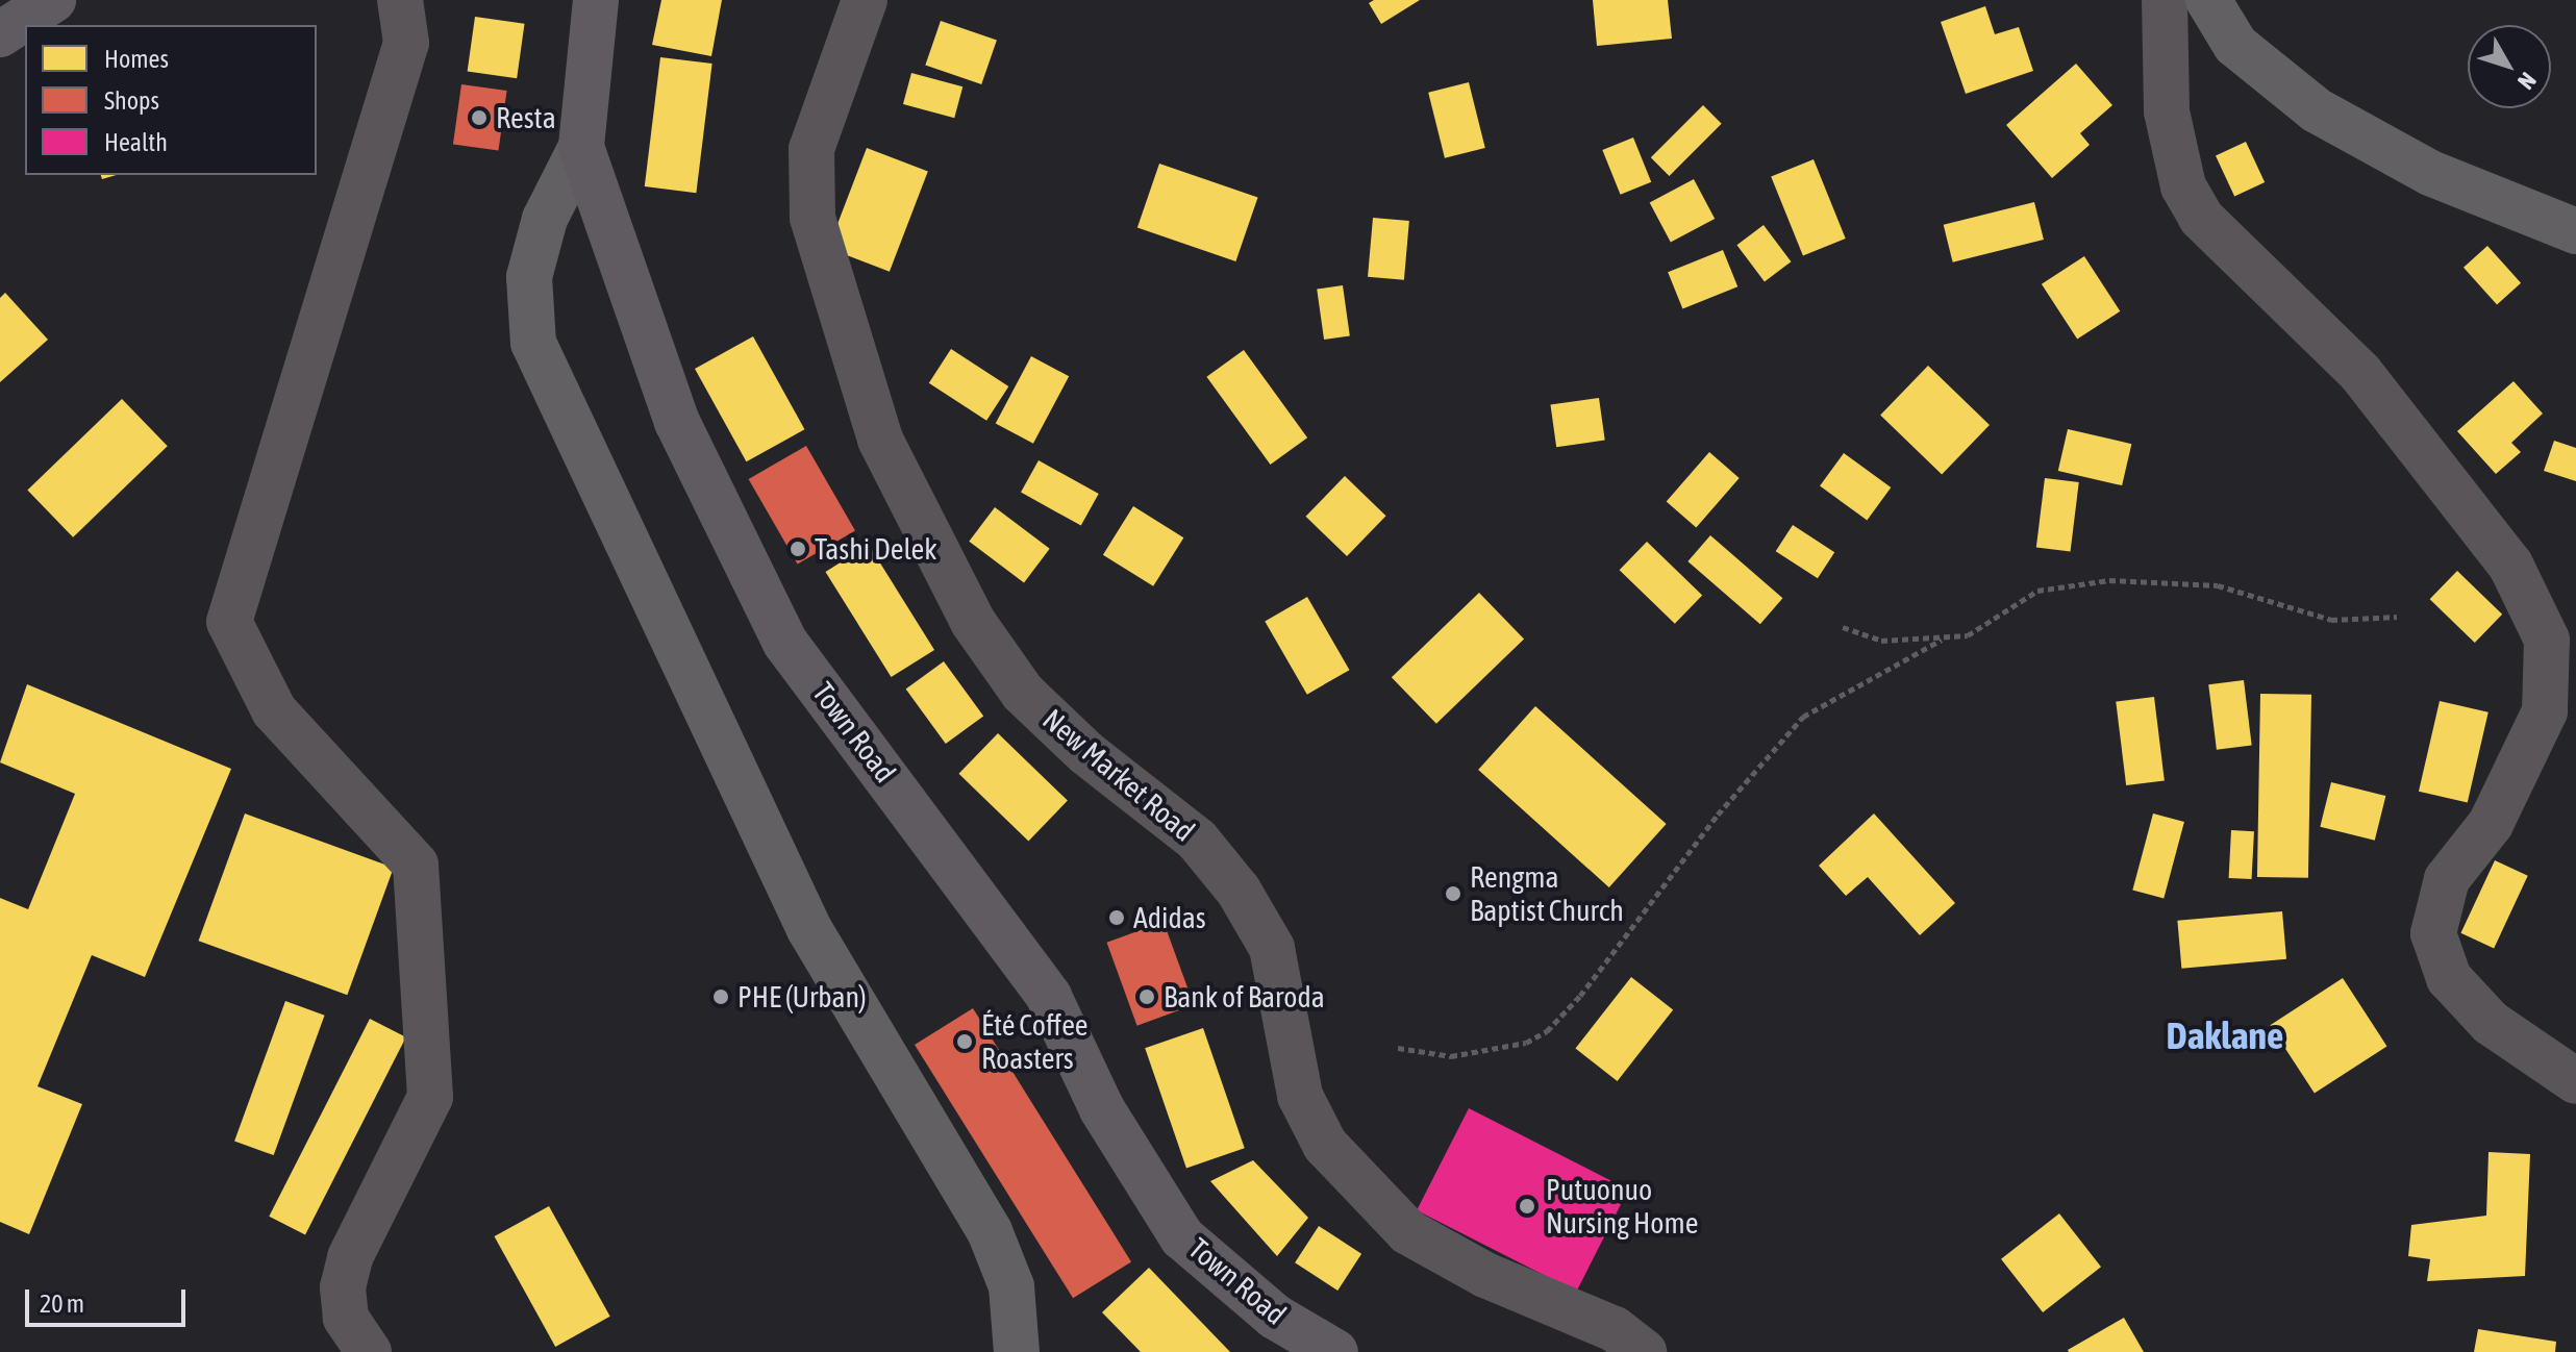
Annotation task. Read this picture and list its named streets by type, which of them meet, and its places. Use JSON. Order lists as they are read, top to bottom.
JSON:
{
  "streets": {
    "highway": ["Town Road"],
    "street": ["New Market Road"]
  },
  "districts": ["Daklane"],
  "places": [
    "Resta",
    "Tashi Delek",
    "Rengma Baptist Church",
    "Adidas",
    "PHE (Urban)",
    "Bank of Baroda",
    "Été Coffee Roasters",
    "Putuonuo Nursing Home"
  ],
  "legend": ["Homes", "Shops", "Health"],
  "scale_bar": "20 m",
  "north": "bottom right"
}
